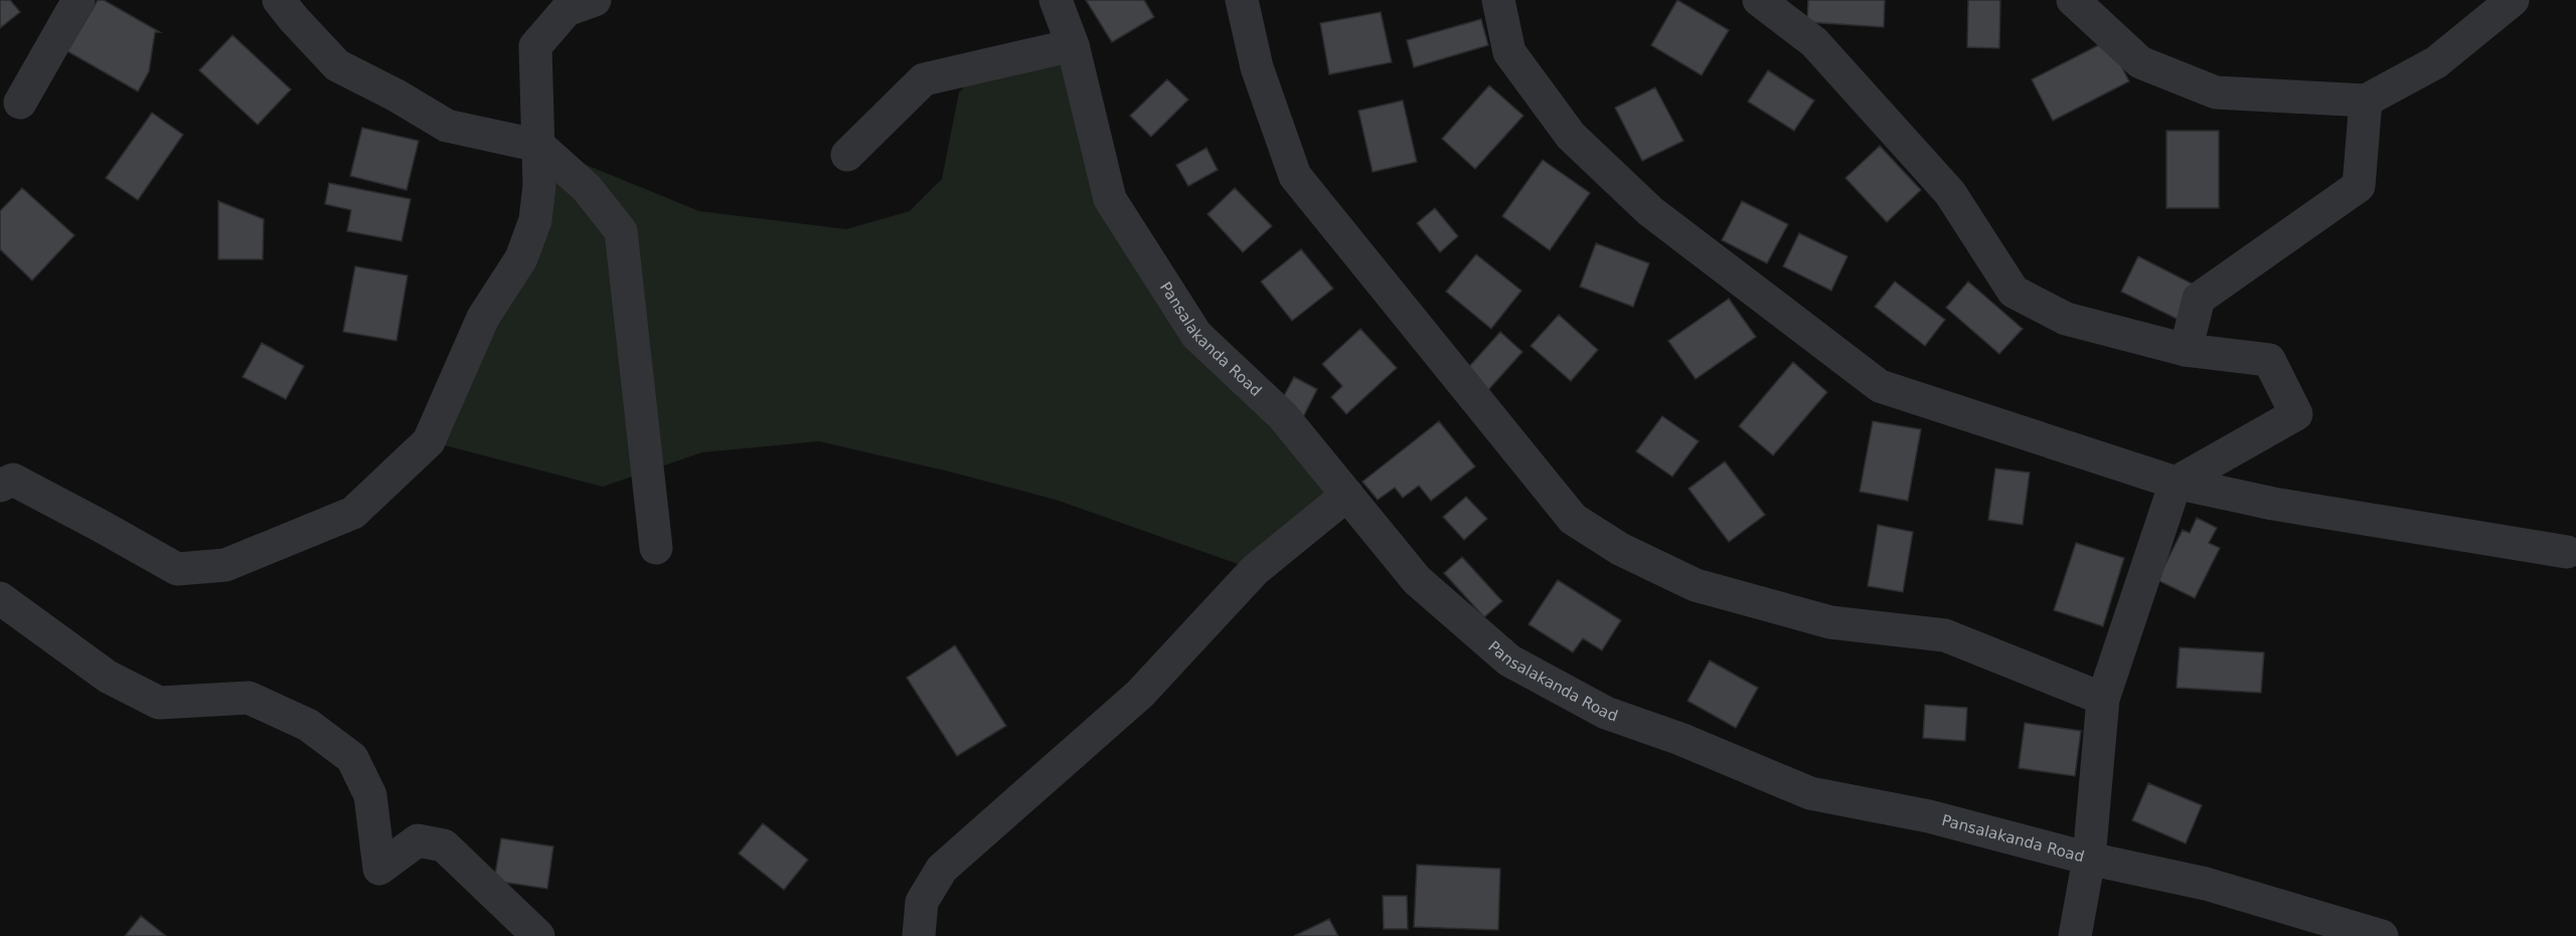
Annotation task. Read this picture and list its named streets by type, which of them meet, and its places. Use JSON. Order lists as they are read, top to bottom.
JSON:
{
  "streets": {
    "street": ["Pansalakanda Road"]
  }
}
